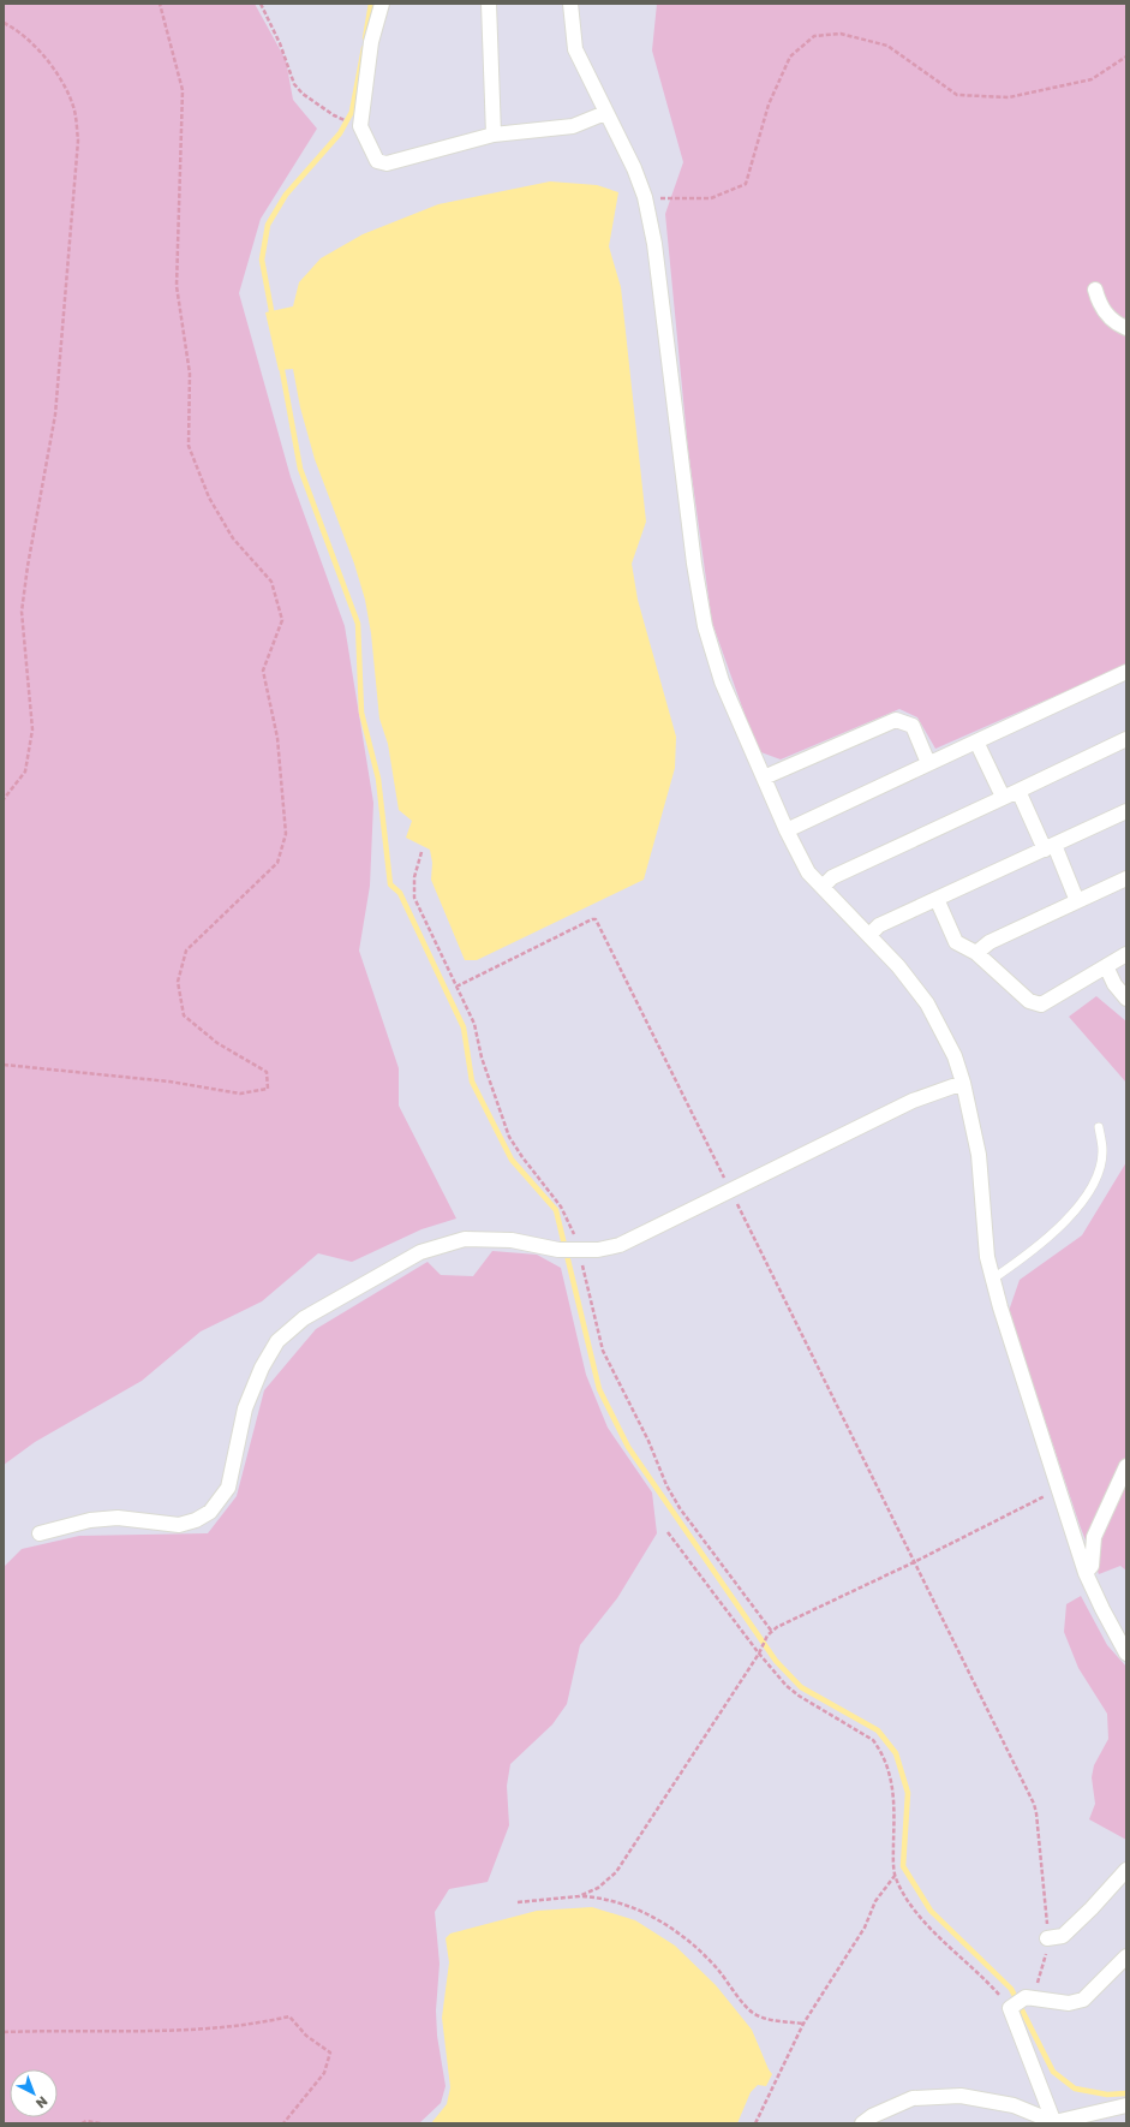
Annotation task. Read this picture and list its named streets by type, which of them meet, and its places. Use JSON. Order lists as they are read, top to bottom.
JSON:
{
  "north": "bottom right"
}
